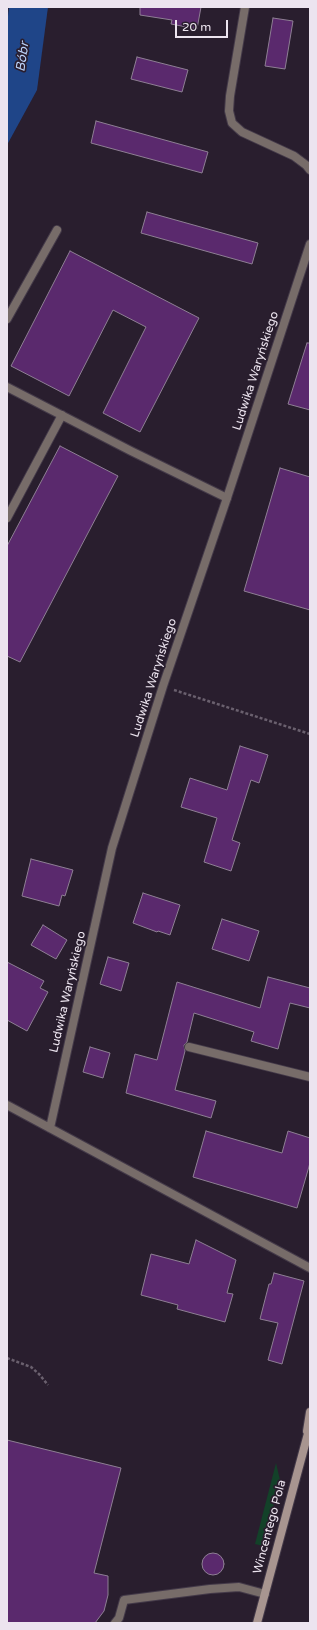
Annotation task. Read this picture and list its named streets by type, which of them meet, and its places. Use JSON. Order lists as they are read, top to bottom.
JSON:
{
  "streets": {
    "street": ["Ludwika Waryńskiego", "Wincentego Pola"]
  },
  "water": ["Bóbr"],
  "scale_bar": "20 m"
}
